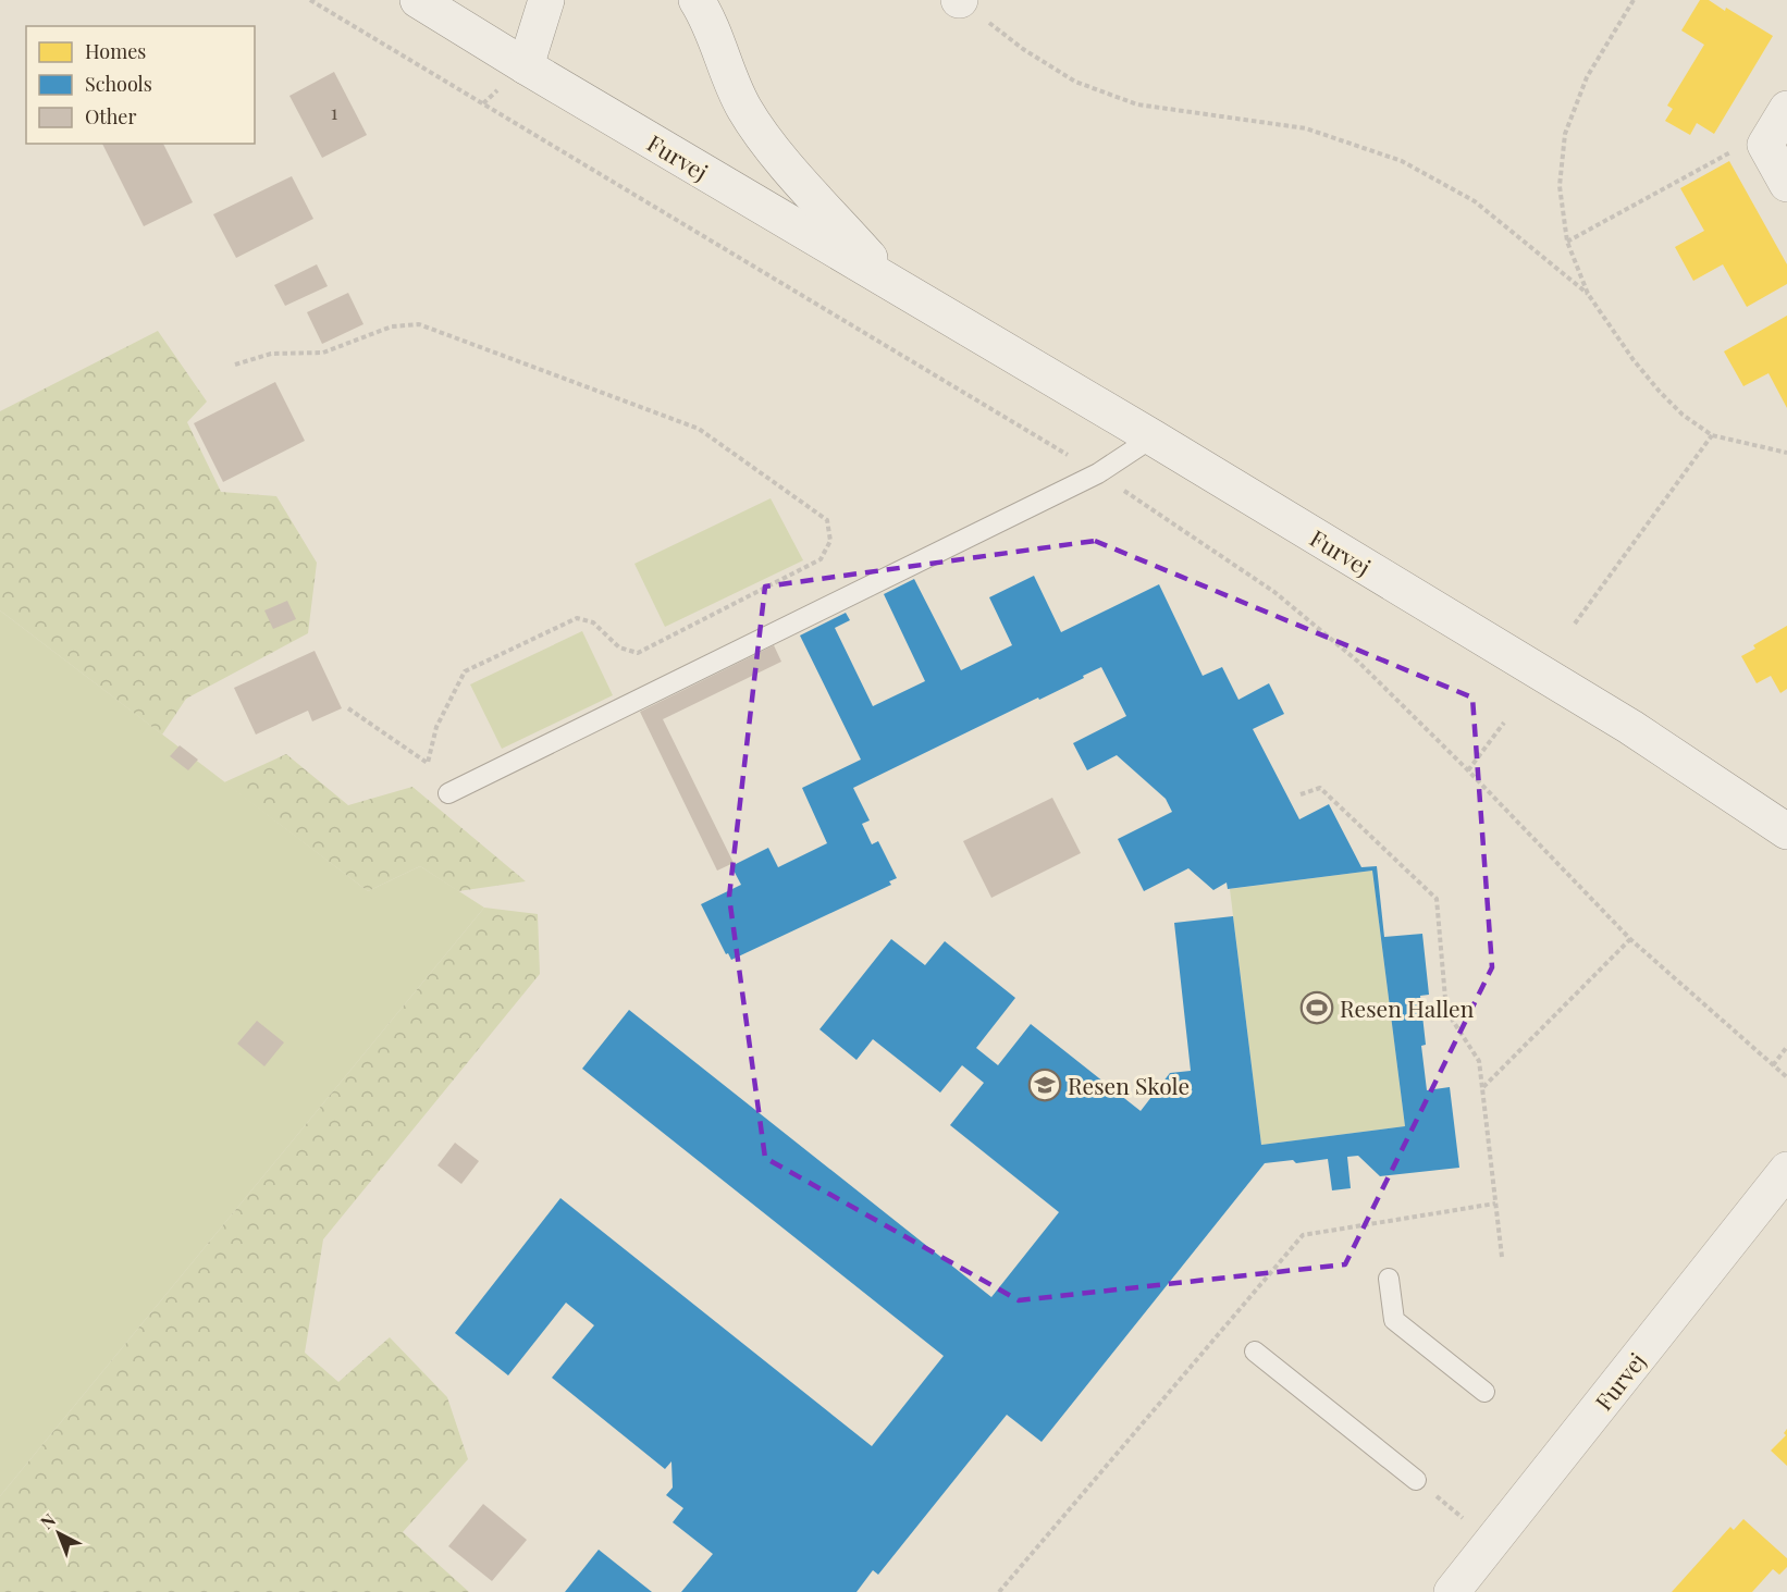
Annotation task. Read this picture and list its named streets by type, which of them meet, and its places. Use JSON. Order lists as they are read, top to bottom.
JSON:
{
  "streets": {
    "main road": ["Furvej"]
  },
  "places": {
    "sports": ["Resen Hallen"],
    "school or university": ["Resen Skole"]
  },
  "house_numbers": ["1"],
  "legend": ["Homes", "Schools", "Other"],
  "north": "top left"
}
